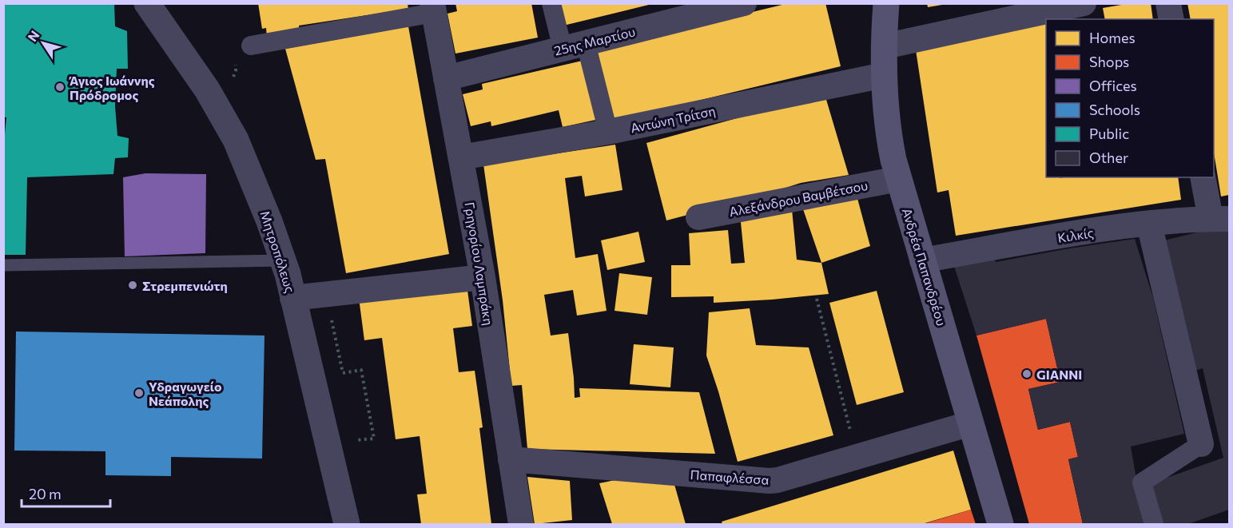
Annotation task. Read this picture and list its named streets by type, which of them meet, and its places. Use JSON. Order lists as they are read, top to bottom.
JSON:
{
  "streets": {
    "main road": ["Ανδρέα Παπανδρέου"],
    "street": [
      "25ης Μαρτίου",
      "Αντώνη Τρίτση",
      "Αλεξάνδρου Βαμβέτσου",
      "Κιλκίς",
      "Μητροπόλεως",
      "Γρηγορίου Λαμπράκη",
      "Παπαφλέσσα"
    ]
  },
  "crossings": [
    ["25ης Μαρτίου", "Γρηγορίου Λαμπράκη"],
    ["Αντώνη Τρίτση", "Γρηγορίου Λαμπράκη"],
    ["Αντώνη Τρίτση", "Ανδρέα Παπανδρέου"],
    ["Αλεξάνδρου Βαμβέτσου", "Ανδρέα Παπανδρέου"],
    ["Κιλκίς", "Ανδρέα Παπανδρέου"],
    ["Γρηγορίου Λαμπράκη", "Παπαφλέσσα"],
    ["Ανδρέα Παπανδρέου", "Παπαφλέσσα"]
  ],
  "places": [
    "Άγιος Ιωάννης Πρόδρομος",
    "Στρεμπενιώτη",
    "GIANNI",
    "Υδραγωγείο Νεάπολης"
  ],
  "legend": [
    "Homes",
    "Shops",
    "Offices",
    "Schools",
    "Public",
    "Other"
  ],
  "scale_bar": "20 m",
  "north": "top left"
}
